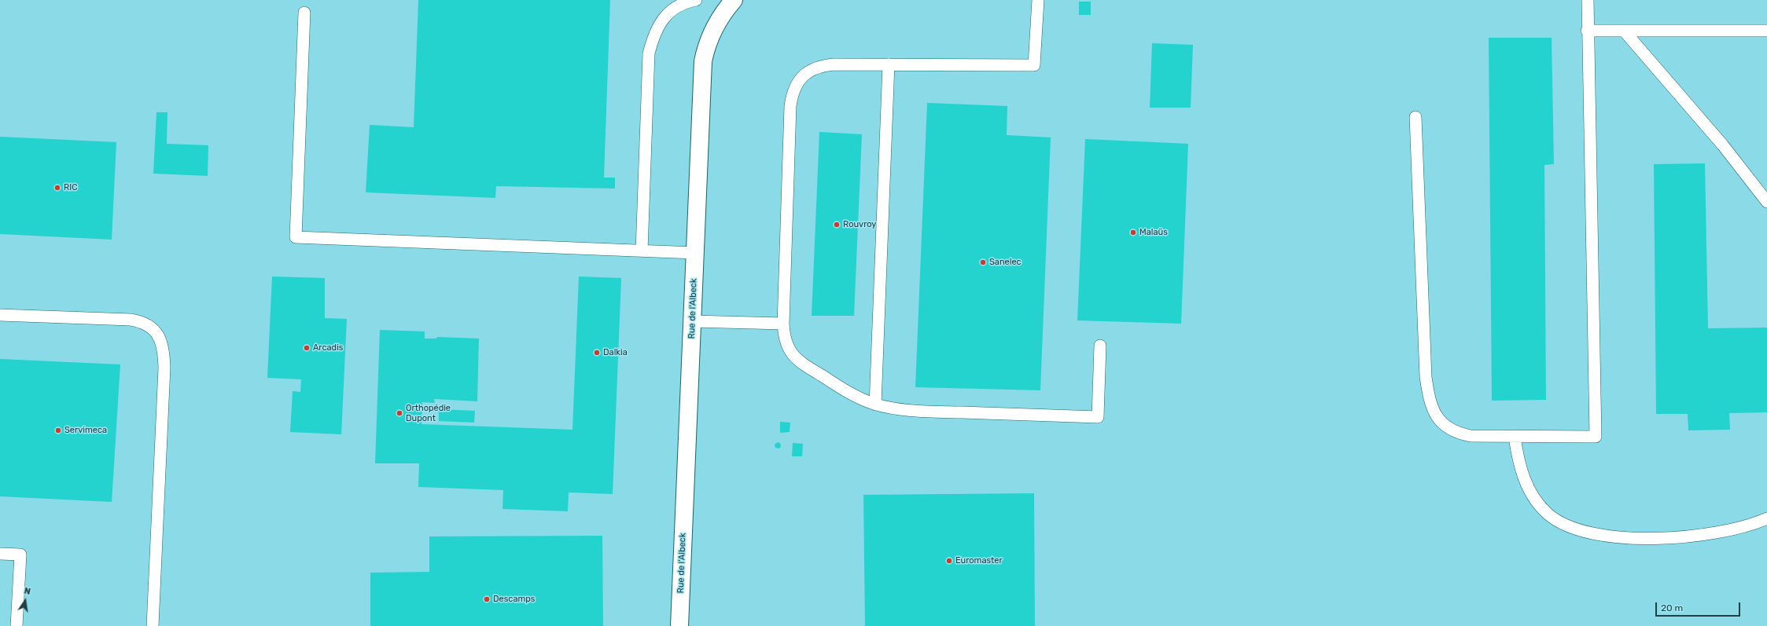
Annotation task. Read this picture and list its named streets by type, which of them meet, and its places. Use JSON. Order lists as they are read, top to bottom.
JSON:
{
  "streets": {
    "street": ["Rue de l'Albeck"]
  },
  "places": [
    "RIC",
    "Rouvroy",
    "Malaüs",
    "Sanelec",
    "Arcadis",
    "Dalkia",
    "Orthopédie Dupont",
    "Servimeca",
    "Euromaster",
    "Descamps"
  ],
  "scale_bar": "20 m",
  "north": "top"
}
